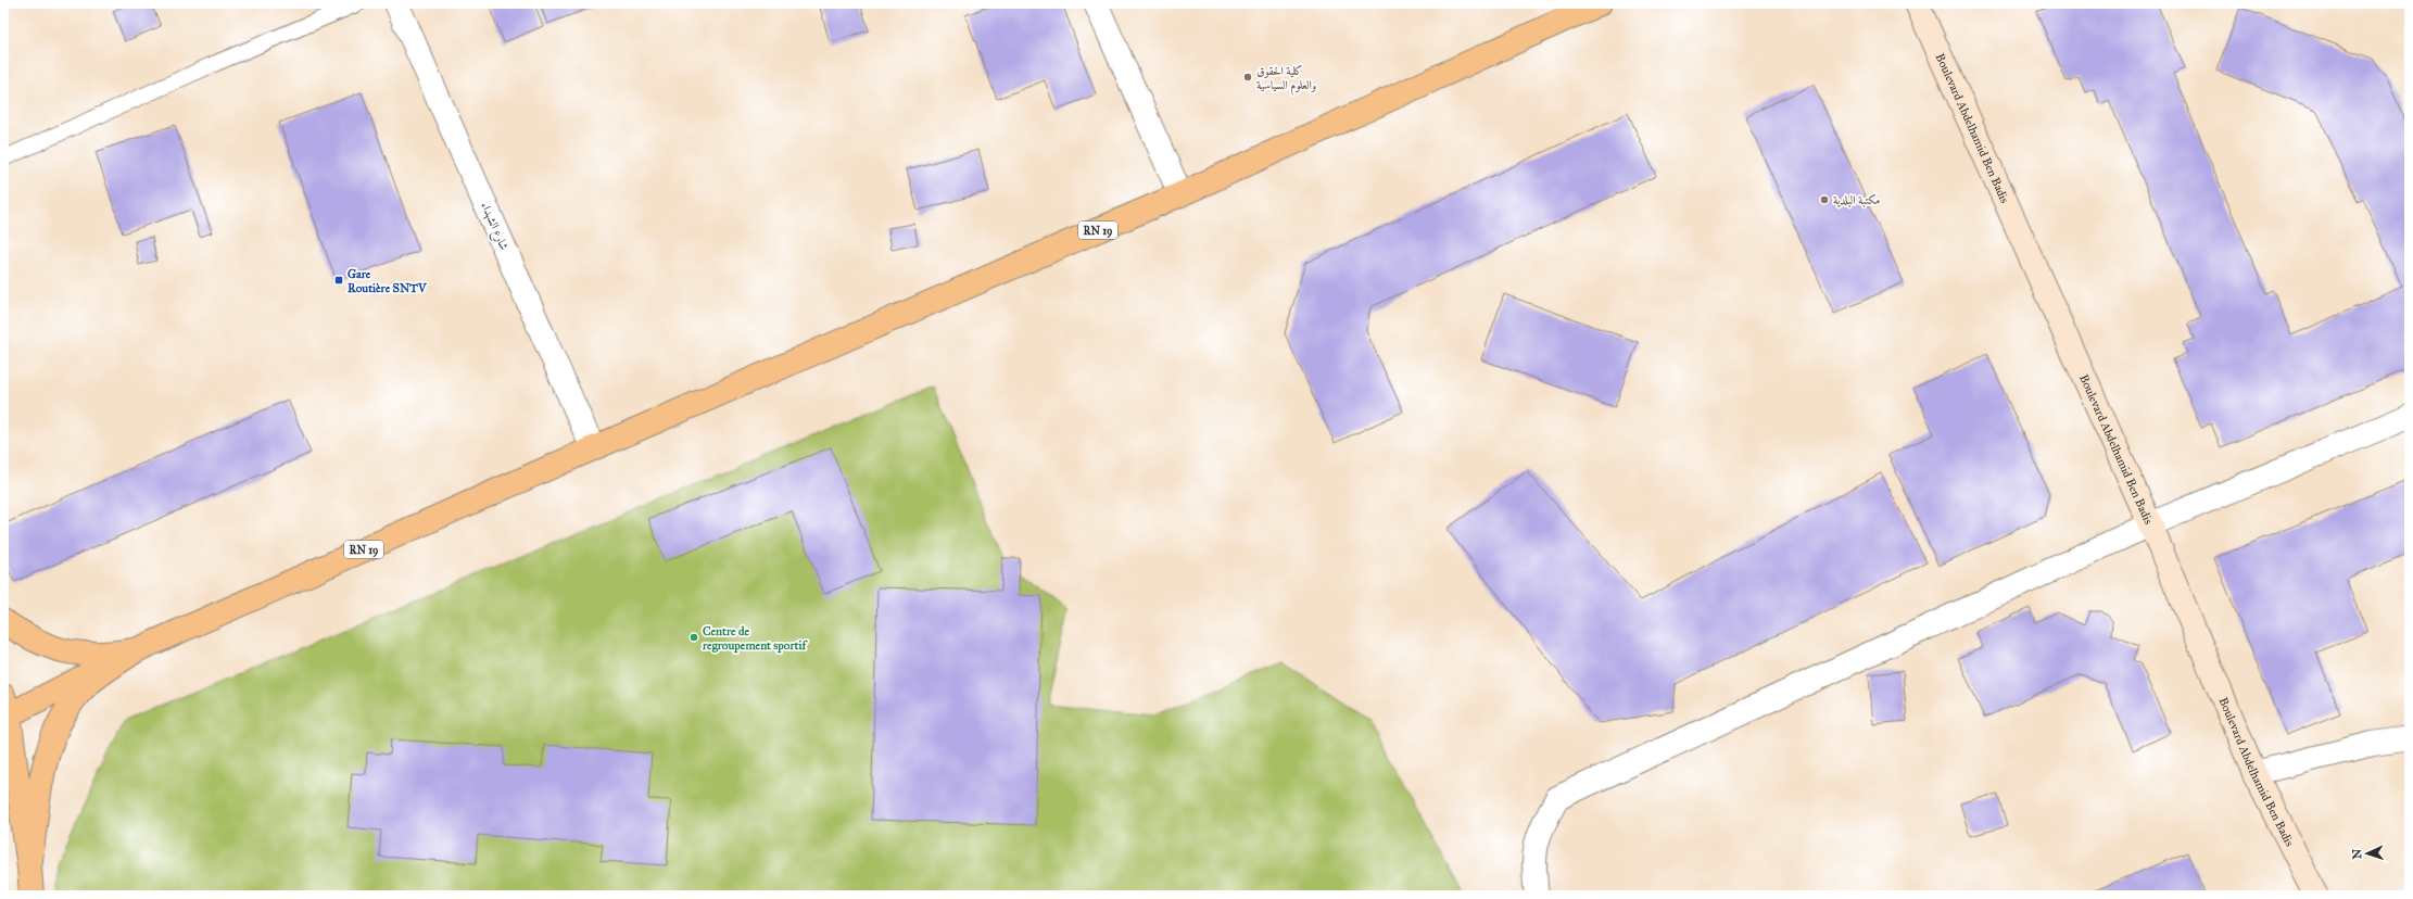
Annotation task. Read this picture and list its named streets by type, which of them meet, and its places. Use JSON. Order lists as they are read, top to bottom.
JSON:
{
  "streets": {
    "main road": ["Boulevard Abdelhamid Ben Badis", "RN 19"],
    "street": ["شارع الشهداء"]
  },
  "crossings": [
    ["شارع الشهداء", "RN 19"]
  ],
  "places": {
    "other": ["كلية الحقوق والعلوم السياسية", "مكتبة البلدية", "Centre de regroupement sportif"],
    "transit": ["Gare Routière SNTV"]
  },
  "north": "left"
}
